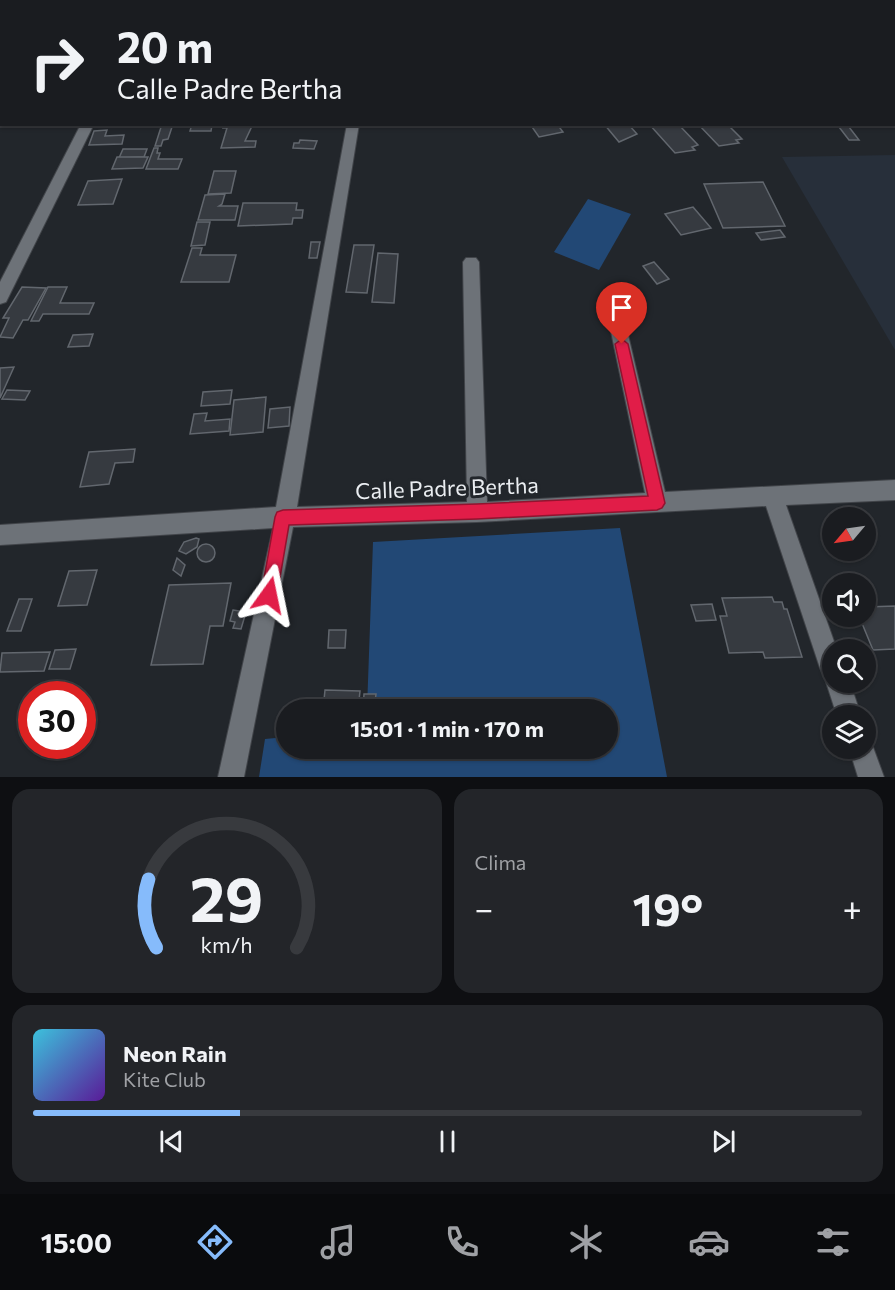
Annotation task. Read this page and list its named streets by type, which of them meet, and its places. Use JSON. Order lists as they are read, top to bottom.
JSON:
{
  "streets": {
    "street": ["Calle Padre Bertha"]
  },
  "north": "bottom left",
  "page": {
    "turn": ["20 m", "Calle Padre Bertha"],
    "limit": "30",
    "trip": "15:01 · 1 min · 170 m",
    "tile": "Clima",
    "heat": ["−", "19°", "+"],
    "song": ["Neon Rain", "Kite Club"],
    "tabs": "15:00",
    "gauge": ["29", "km/h"]
  }
}
